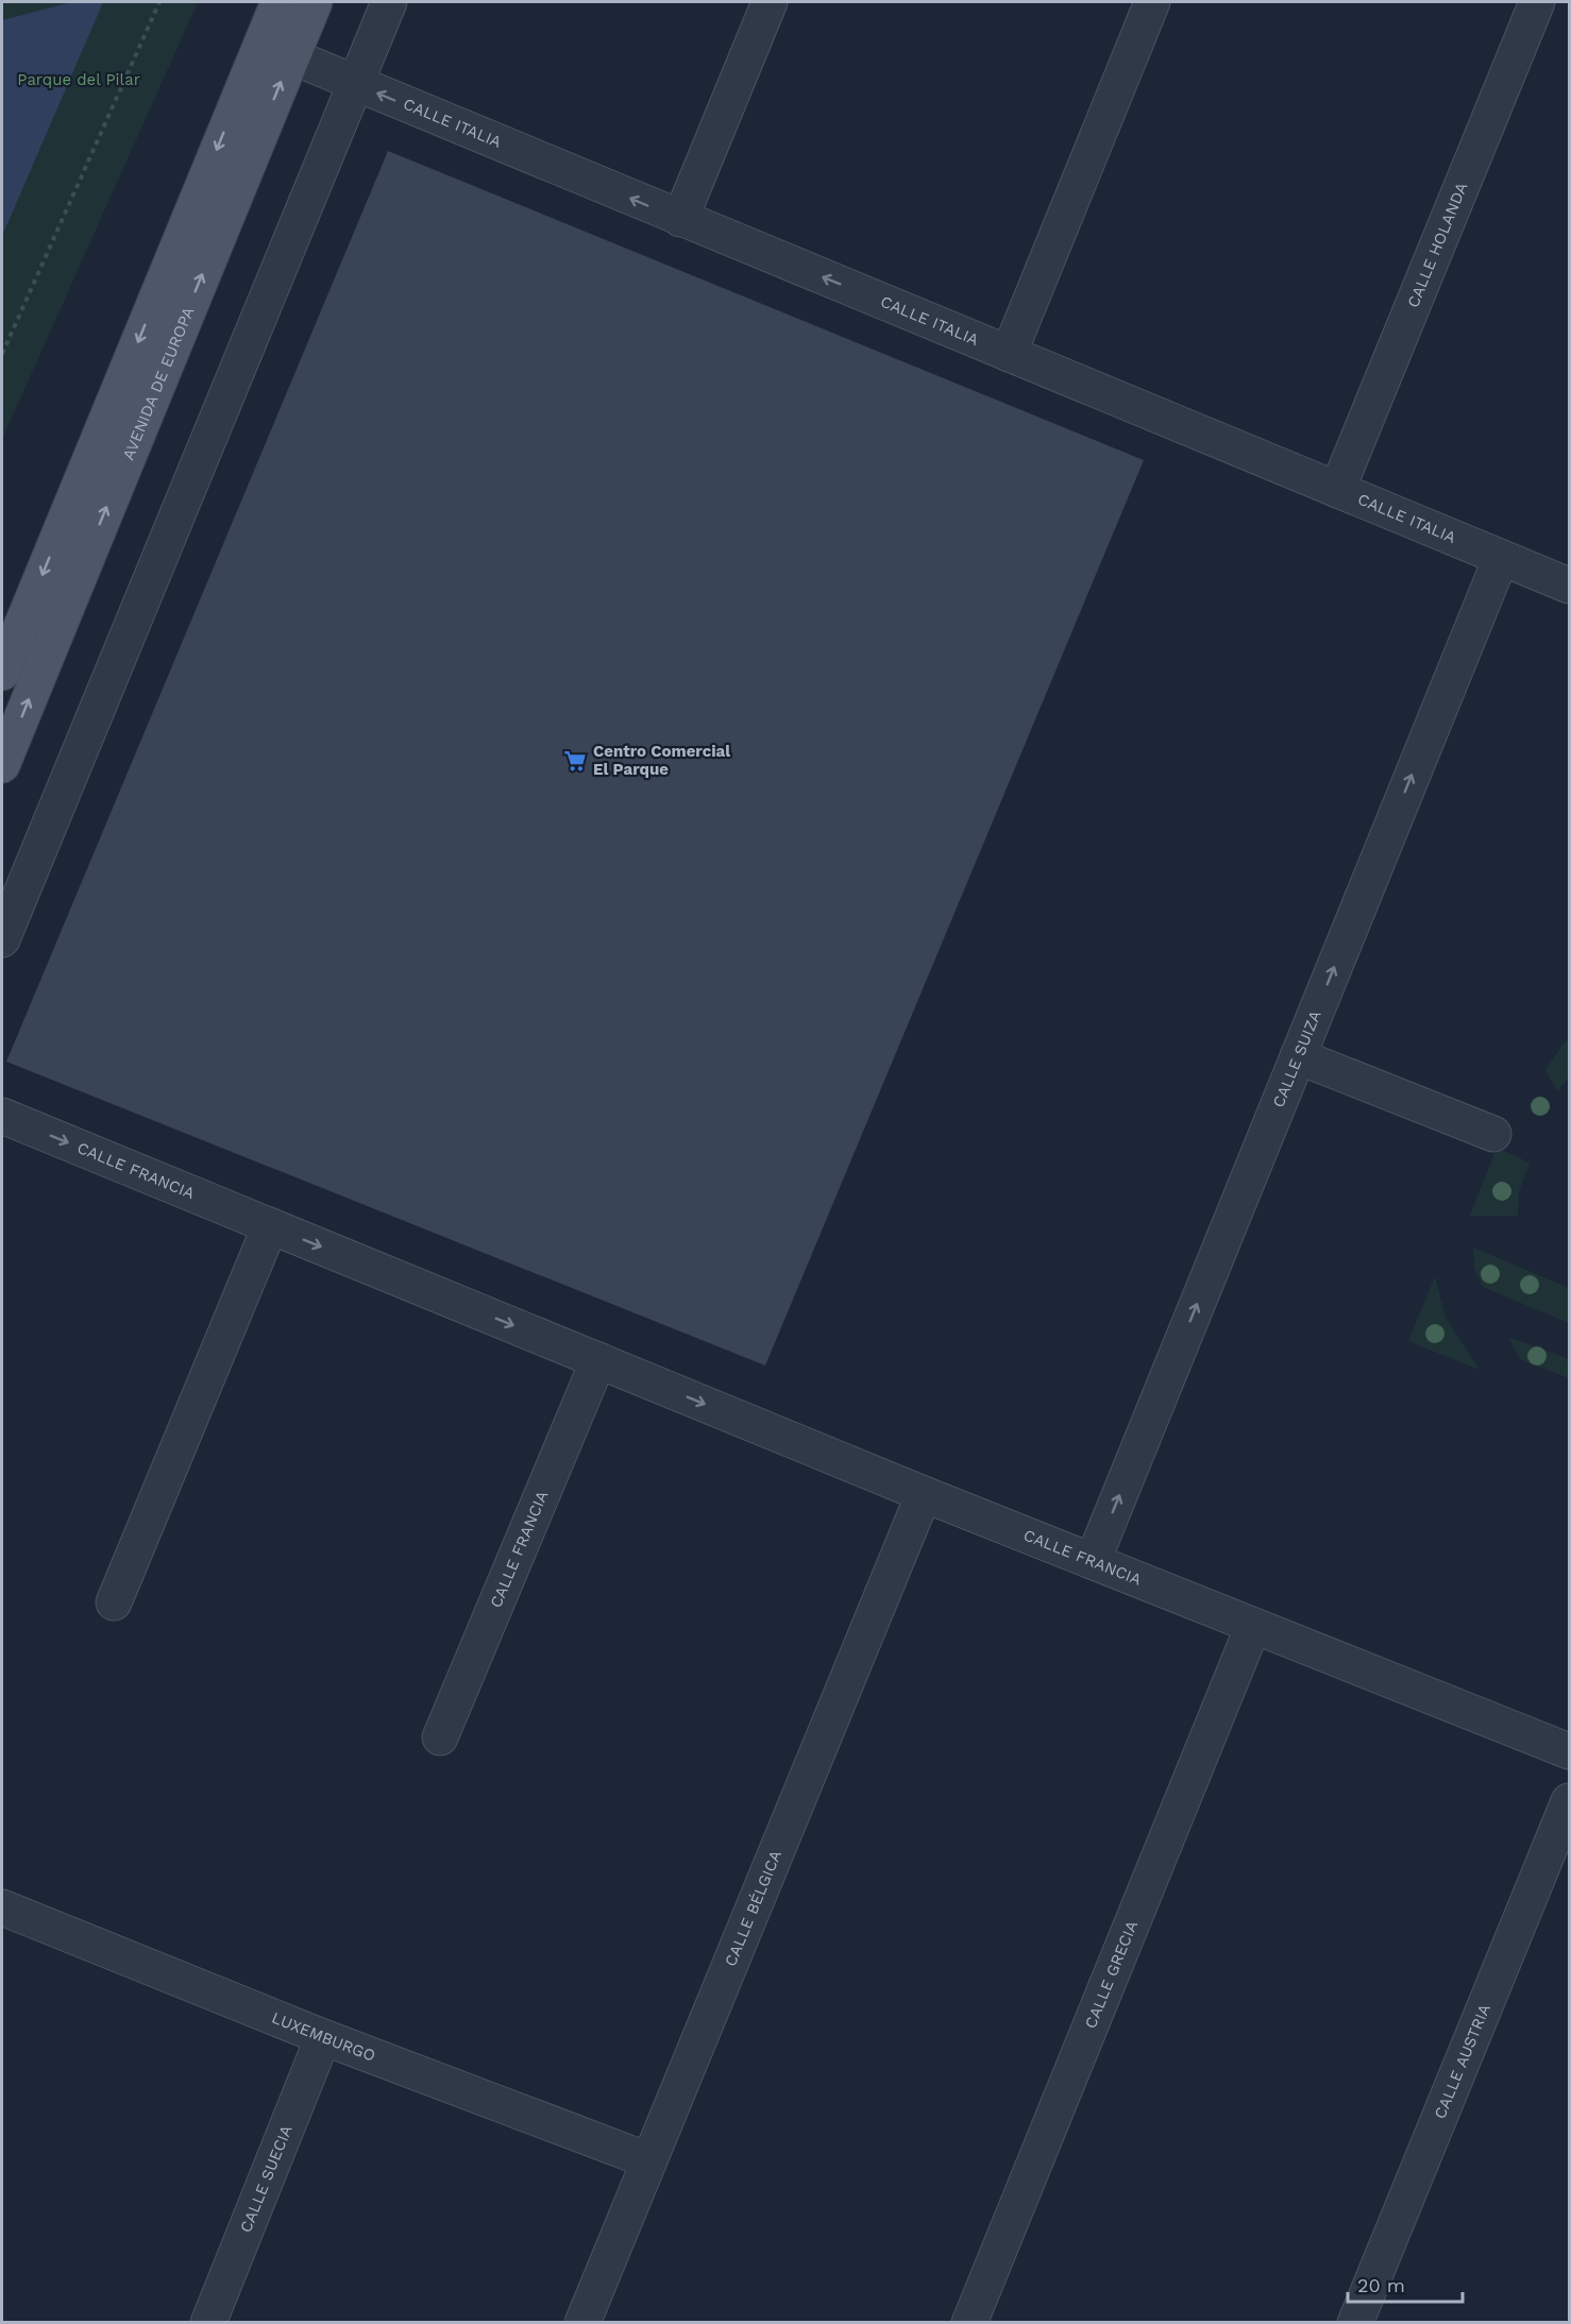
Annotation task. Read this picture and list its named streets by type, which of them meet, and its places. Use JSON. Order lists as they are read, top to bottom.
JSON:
{
  "streets": {
    "main road": ["AVENIDA DE EUROPA"],
    "street": [
      "CALLE ITALIA",
      "CALLE HOLANDA",
      "CALLE SUIZA",
      "CALLE FRANCIA",
      "CALLE BÉLGICA",
      "CALLE GRECIA",
      "LUXEMBURGO",
      "CALLE AUSTRIA",
      "CALLE SUECIA"
    ]
  },
  "crossings": [
    ["CALLE ITALIA", "CALLE HOLANDA"],
    ["CALLE ITALIA", "AVENIDA DE EUROPA"],
    ["CALLE ITALIA", "CALLE SUIZA"],
    ["CALLE SUIZA", "CALLE FRANCIA"],
    ["CALLE FRANCIA", "CALLE BÉLGICA"],
    ["CALLE FRANCIA", "CALLE GRECIA"],
    ["CALLE BÉLGICA", "LUXEMBURGO"],
    ["LUXEMBURGO", "CALLE SUECIA"]
  ],
  "one_way": ["CALLE ITALIA", "CALLE SUIZA", "CALLE FRANCIA"],
  "parks": ["Parque del Pilar"],
  "places": {
    "supermarket": ["Centro Comercial El Parque"]
  },
  "scale_bar": "20 m"
}
